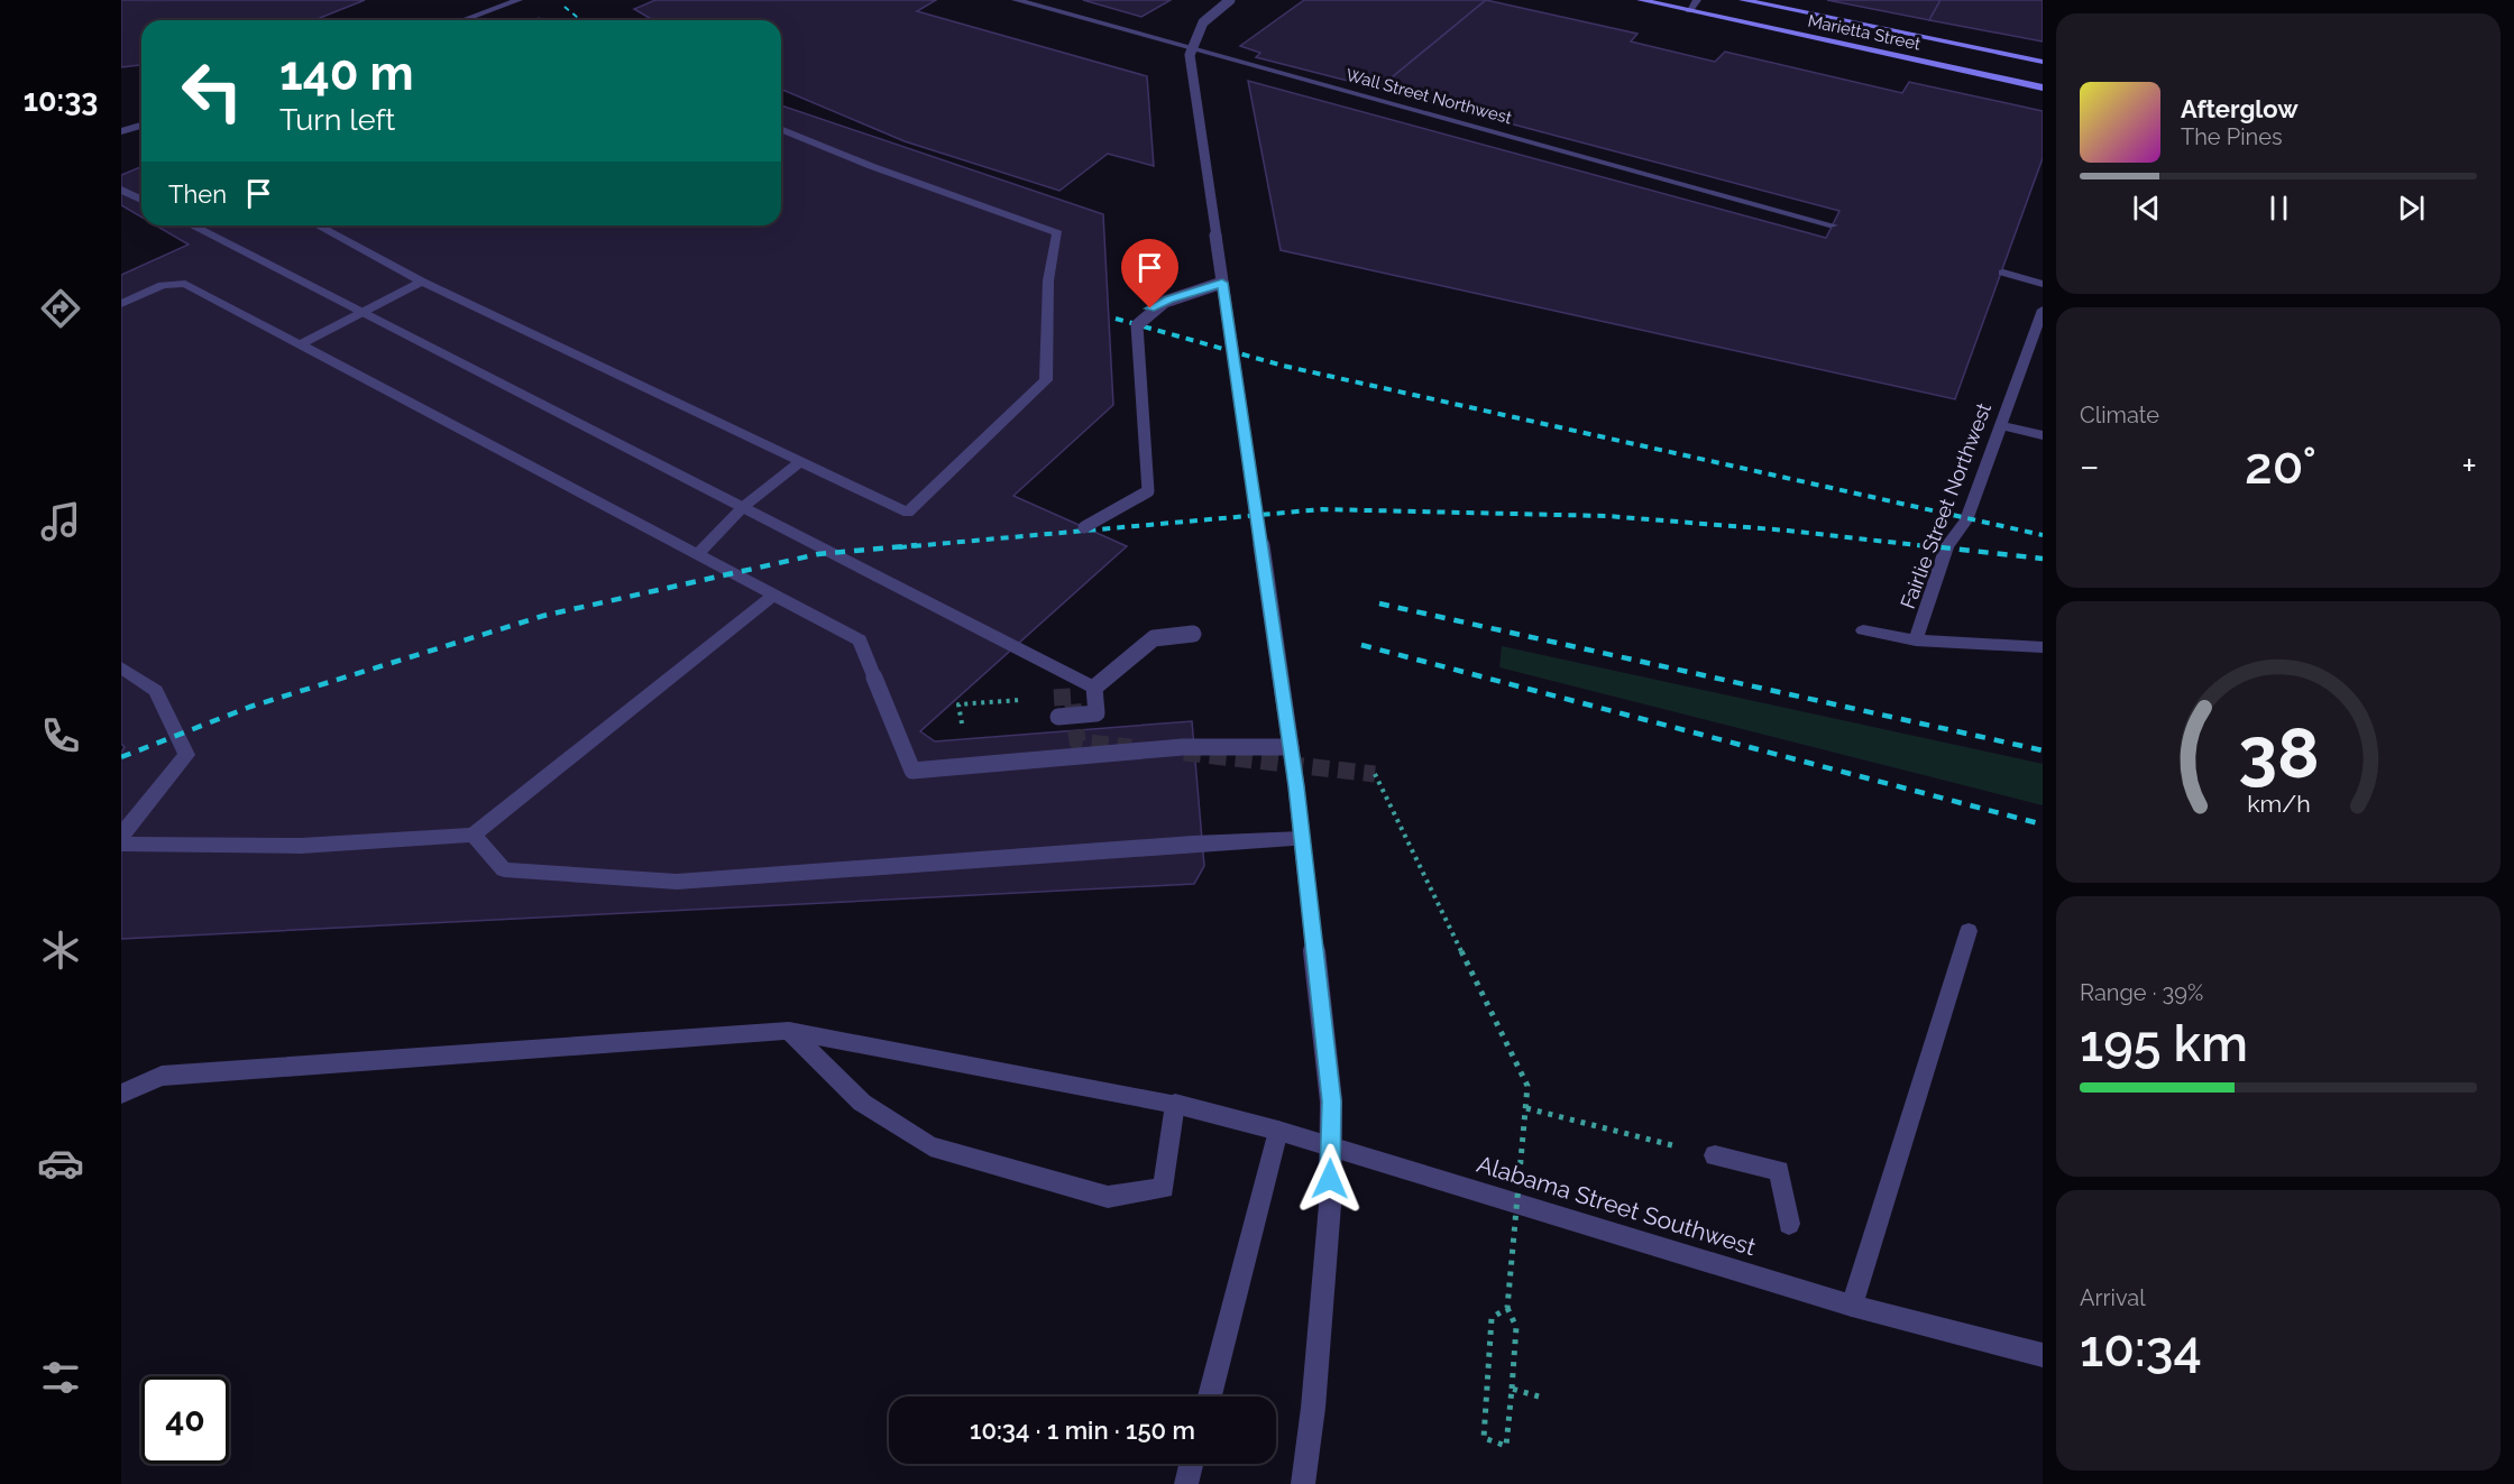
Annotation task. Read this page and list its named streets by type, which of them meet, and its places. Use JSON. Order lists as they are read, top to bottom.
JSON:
{
  "streets": {
    "main road": ["Marietta Street"],
    "street": ["Wall Street Northwest", "Fairlie Street Northwest", "Alabama Street Southwest"]
  },
  "page": {
    "tabs": "10:33",
    "turn": ["140 m", "Turn left"],
    "song": ["Afterglow", "The Pines"],
    "then": "Then",
    "tile": [
      "Climate",
      ["Range · 39%", "195 km"],
      ["Arrival", "10:34"]
    ],
    "heat": ["−", "20°", "+"],
    "limit": "40",
    "trip": "10:34 · 1 min · 150 m",
    "gauge": ["38", "km/h"]
  }
}
